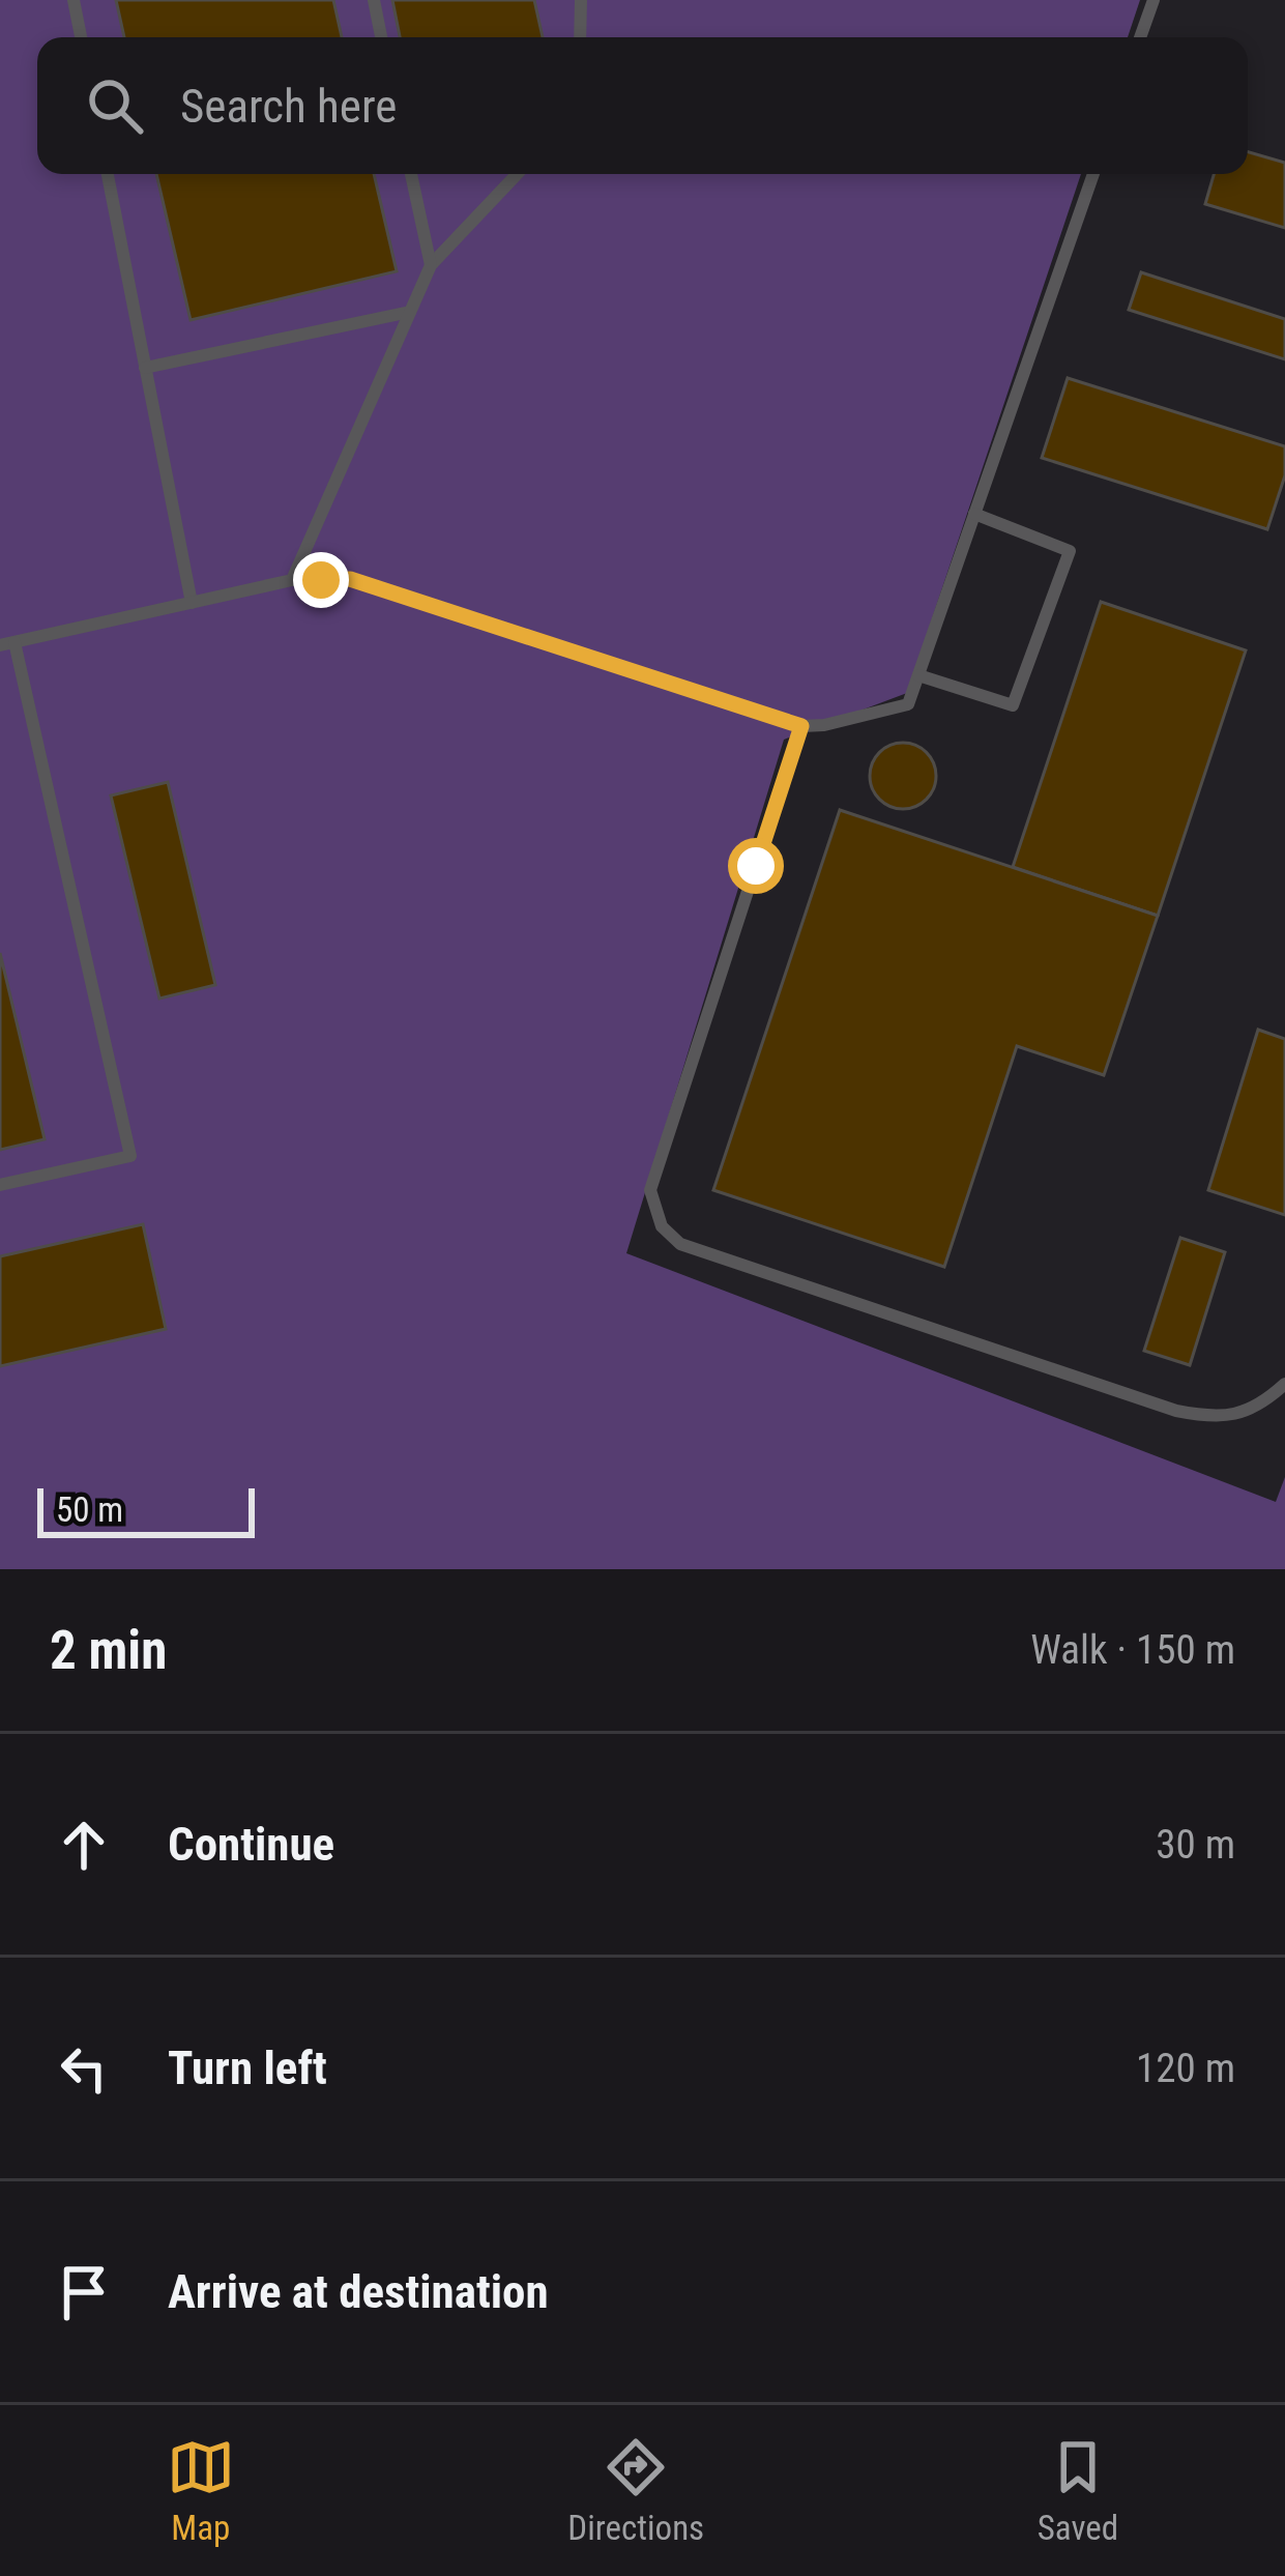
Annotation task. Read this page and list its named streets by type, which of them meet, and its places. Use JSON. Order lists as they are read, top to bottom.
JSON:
{
  "scale_bar": "50 m",
  "page": {
    "search": "Search here",
    "scale": "50 m",
    "heading": ["2 min", "Walk · 150 m"],
    "list": [
      ["Continue", "30 m"],
      ["Turn left", "120 m"],
      "Arrive at destination"
    ],
    "nav": ["Map", "Directions", "Saved"]
  }
}
